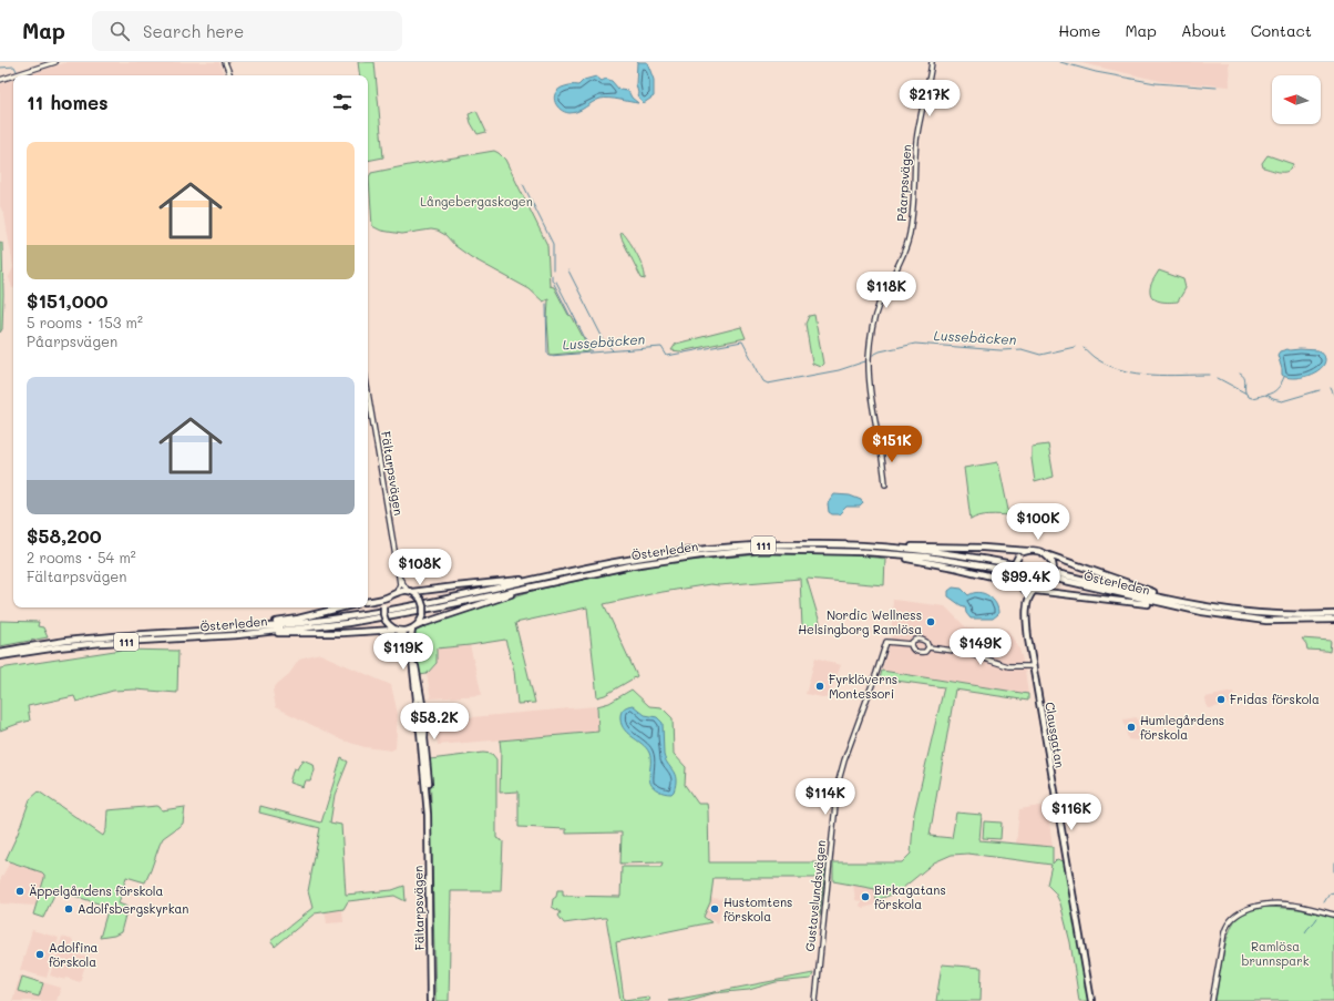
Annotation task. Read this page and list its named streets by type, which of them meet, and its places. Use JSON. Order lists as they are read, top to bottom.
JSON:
{
  "streets": {
    "main road": [
      "Fältarpsvägen",
      "111",
      "Österleden",
      "Clausgatan"
    ],
    "street": ["Påarpsvägen", "Gustavslundsvägen"]
  },
  "water": ["Lussebäcken"],
  "parks": ["Långebergaskogen", "Ramlösa brunnspark"],
  "places": [
    "Nordic Wellness Helsingborg Ramlösa",
    "Fyrklöverns Montessori",
    "Fridas förskola",
    "Humlegårdens förskola",
    "Äppelgårdens förskola",
    "Birkagatans förskola",
    "Adolfsbergskyrkan",
    "Hustomtens förskola",
    "Adolfina förskola"
  ],
  "north": "left",
  "page": {
    "header": "Map",
    "search": "Search here",
    "nav": [
      "Home",
      "Map",
      "About",
      "Contact"
    ],
    "heading": "11 homes",
    "price": [
      "$217K",
      "$118K",
      "$151K",
      "$100K",
      "$108K",
      "$99.4K",
      "$149K",
      "$119K",
      "$58.2K",
      "$114K",
      "$116K"
    ],
    "list": [
      {
        "name": "$151,000",
        "note": "5 rooms · 153 m² · Påarpsvägen"
      },
      {
        "name": "$58,200",
        "note": "2 rooms · 54 m² · Fältarpsvägen"
      }
    ]
  }
}
